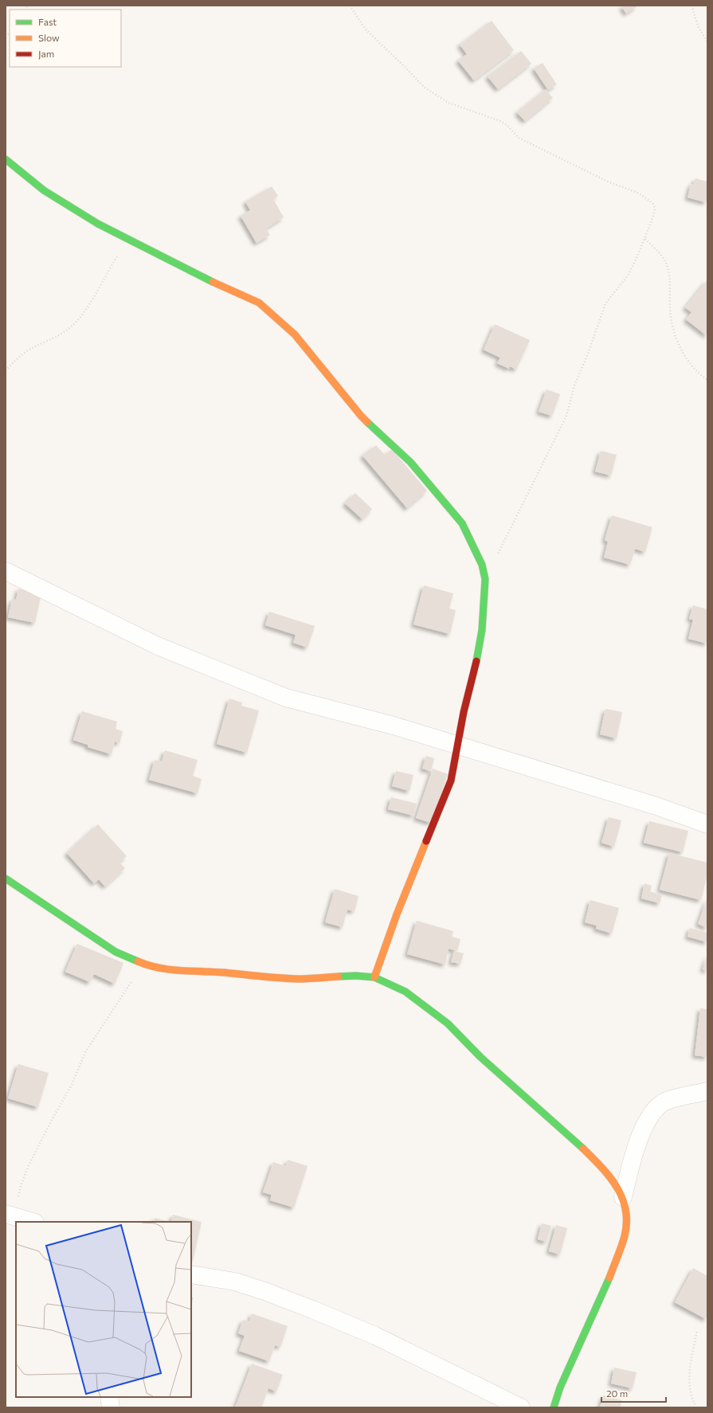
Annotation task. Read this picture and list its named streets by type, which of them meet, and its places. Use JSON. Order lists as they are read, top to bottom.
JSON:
{
  "legend": ["Fast", "Slow", "Jam"],
  "scale_bar": "20 m"
}
